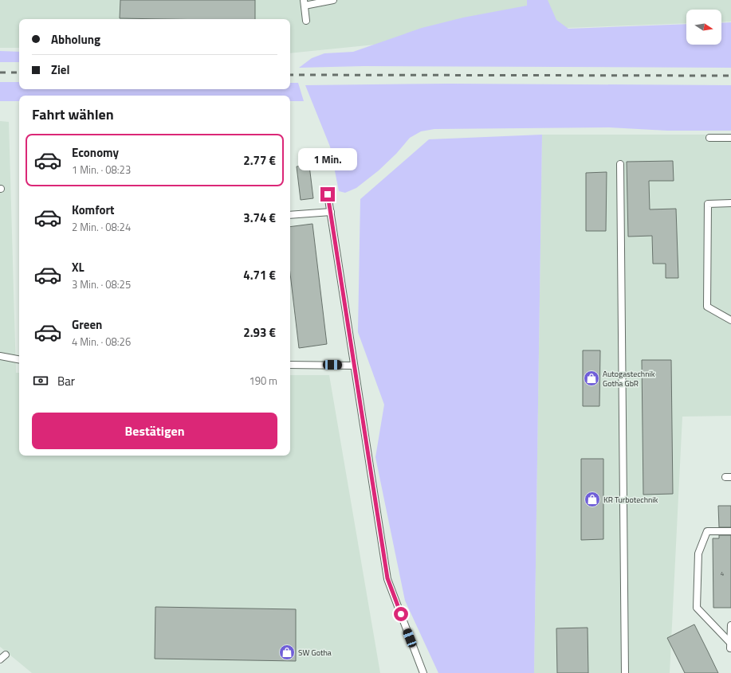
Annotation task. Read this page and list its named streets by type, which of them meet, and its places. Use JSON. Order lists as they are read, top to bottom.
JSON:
{
  "places": {
    "shop": ["Autogastechnik Gotha GbR", "KR Turbotechnik", "SW Gotha"]
  },
  "house_numbers": ["4"],
  "north": "right",
  "page": {
    "banner": ["Abholung", "Ziel"],
    "heading": "Fahrt wählen",
    "list": [
      {
        "name": "Economy",
        "note": "1 Min. · 08:23",
        "value": "2.77 €"
      },
      {
        "name": "Komfort",
        "note": "2 Min. · 08:24",
        "value": "3.74 €"
      },
      {
        "name": "XL",
        "note": "3 Min. · 08:25",
        "value": "4.71 €"
      },
      {
        "name": "Green",
        "note": "4 Min. · 08:26",
        "value": "2.93 €"
      }
    ],
    "bubble": "1 Min.",
    "pay": ["Bar", "190 m"],
    "buttons": "Bestätigen"
  }
}
